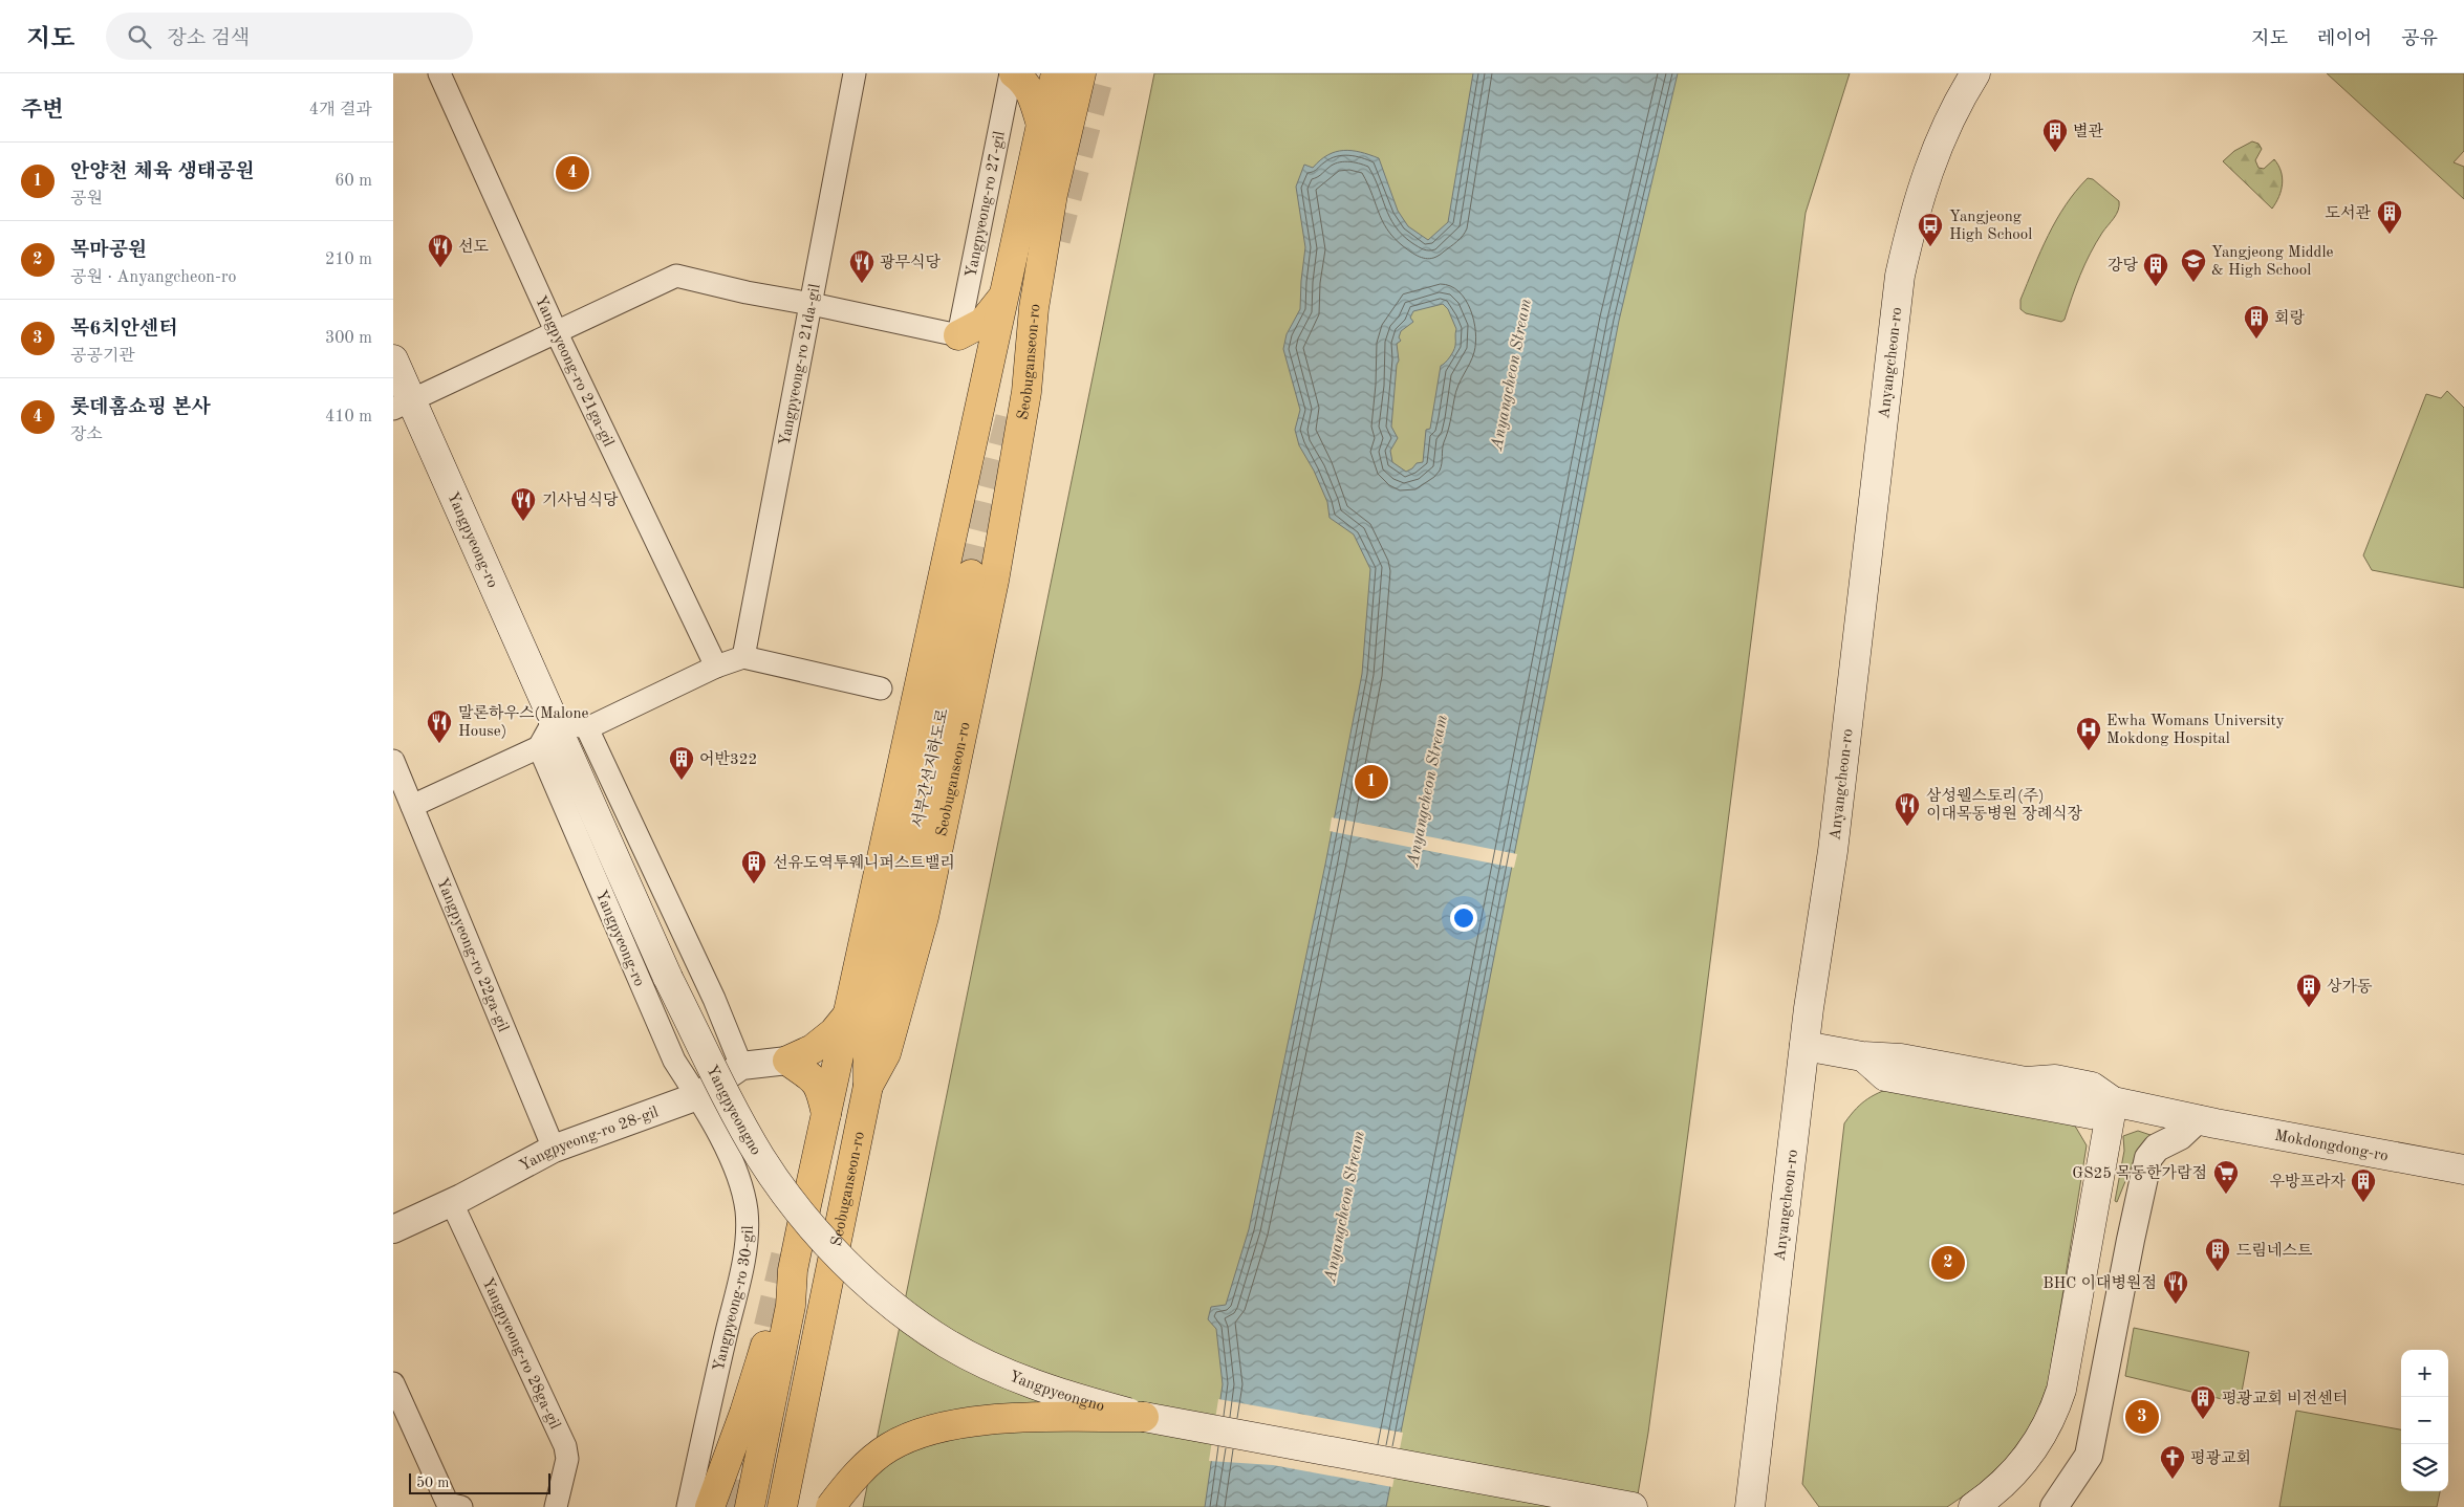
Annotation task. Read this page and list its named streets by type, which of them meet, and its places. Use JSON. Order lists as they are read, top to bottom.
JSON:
{
  "streets": {
    "main road": [
      "Seobuganseon-ro",
      "Anyangcheon-ro",
      "Yangpyeong-ro",
      "서부간선지하도로",
      "Yangpyeongno",
      "Mokdongdong-ro"
    ],
    "street": [
      "Yangpyeong-ro 27-gil",
      "Yangpyeong-ro 21da-gil",
      "Yangpyeong-ro 21ga-gil",
      "Yangpyeong-ro 22ga-gil",
      "Yangpyeong-ro 28-gil",
      "Yangpyeong-ro 30-gil",
      "Yangpyeong-ro 28ga-gil"
    ]
  },
  "crossings": [
    ["Seobuganseon-ro", "서부간선지하도로"],
    ["Anyangcheon-ro", "Mokdongdong-ro"],
    ["Yangpyeong-ro", "Yangpyeongno"],
    ["Yangpyeong-ro", "Yangpyeong-ro 28-gil"],
    ["Yangpyeong-ro", "Yangpyeong-ro 30-gil"],
    ["Yangpyeong-ro 22ga-gil", "Yangpyeong-ro 28-gil"],
    ["Yangpyeong-ro 28-gil", "Yangpyeong-ro 30-gil"],
    ["Yangpyeong-ro 28-gil", "Yangpyeong-ro 28ga-gil"]
  ],
  "water": ["Anyangcheon Stream"],
  "places": {
    "building": [
      "별관",
      "도서관",
      "강당",
      "회랑",
      "어반322",
      "선유도역투웨니퍼스트밸리",
      "상가동",
      "우방프라자",
      "드림네스트",
      "평광교회 비전센터"
    ],
    "bus stop": ["Yangjeong High School"],
    "restaurant": [
      "선도",
      "광무식당",
      "기사님식당",
      "말론하우스(Malone House)",
      "삼성웰스토리(주) 이대목동병원 장례식장",
      "BHC 이대병원점"
    ],
    "school or university": ["Yangjeong Middle & High School"],
    "hospital": ["Ewha Womans University Mokdong Hospital"],
    "supermarket": ["GS25 목동한가람점"],
    "church": ["평광교회"]
  },
  "scale_bar": "50 m",
  "page": {
    "header": "지도",
    "search": "장소 검색",
    "nav": ["지도", "레이어", "공유"],
    "heading": ["주변", "4개 결과"],
    "list": [
      {
        "mark": "1",
        "name": "안양천 체육 생태공원",
        "note": "공원",
        "value": "60 m"
      },
      {
        "mark": "2",
        "name": "목마공원",
        "note": "공원 · Anyangcheon-ro",
        "value": "210 m"
      },
      {
        "mark": "3",
        "name": "목6치안센터",
        "note": "공공기관",
        "value": "300 m"
      },
      {
        "mark": "4",
        "name": "롯데홈쇼핑 본사",
        "note": "장소",
        "value": "410 m"
      }
    ],
    "pins": [
      "4",
      "1",
      "2",
      "3"
    ],
    "map_buttons": ["+", "−"],
    "scale": "50 m"
  }
}
